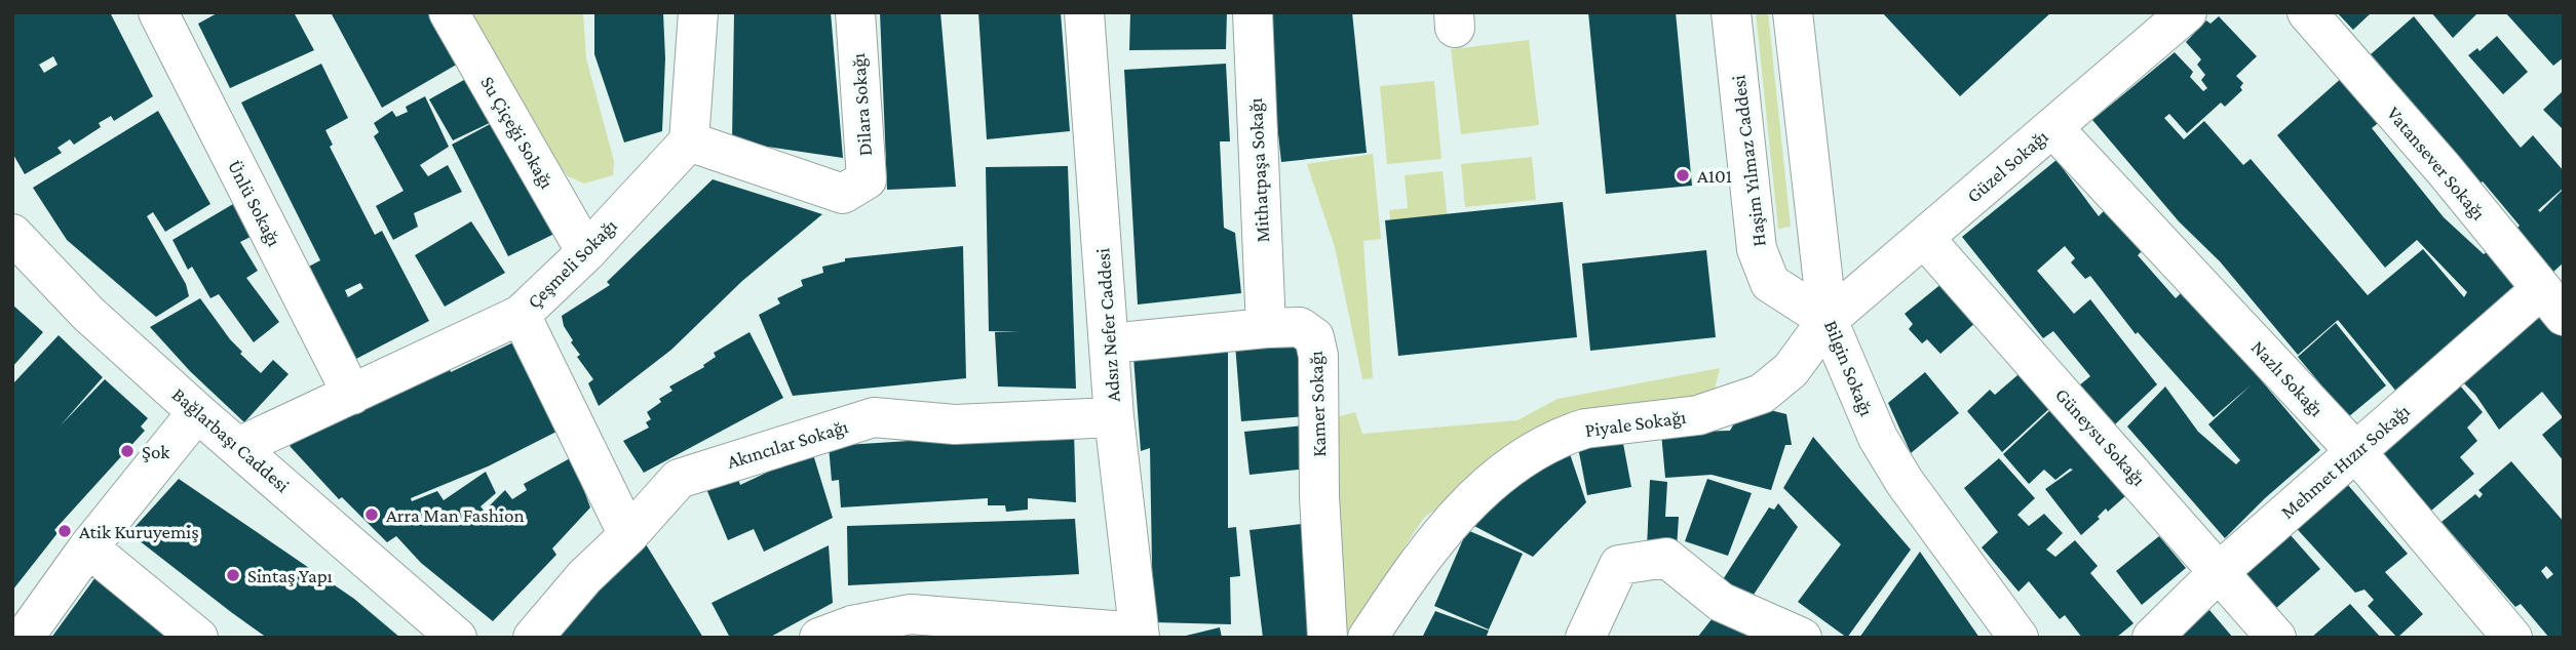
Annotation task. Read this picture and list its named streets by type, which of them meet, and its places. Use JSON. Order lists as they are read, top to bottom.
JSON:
{
  "streets": {
    "street": [
      "Dilara Sokağı",
      "Su Çiçeği Sokağı",
      "Haşim Yılmaz Caddesi",
      "Vatansever Sokağı",
      "Güzel Sokağı",
      "Mithatpaşa Sokağı",
      "Ünlü Sokağı",
      "Çeşmeli Sokağı",
      "Adsız Nefer Caddesi",
      "Bilgin Sokağı",
      "Nazlı Sokağı",
      "Kamer Sokağı",
      "Piyale Sokağı",
      "Güneysu Sokağı",
      "Bağlarbaşı Caddesi",
      "Akıncılar Sokağı",
      "Mehmet Hızır Sokağı"
    ]
  },
  "crossings": [
    ["Dilara Sokağı", "Çeşmeli Sokağı"],
    ["Su Çiçeği Sokağı", "Çeşmeli Sokağı"],
    ["Haşim Yılmaz Caddesi", "Güzel Sokağı"],
    ["Haşim Yılmaz Caddesi", "Bilgin Sokağı"],
    ["Haşim Yılmaz Caddesi", "Piyale Sokağı"],
    ["Vatansever Sokağı", "Mehmet Hızır Sokağı"],
    ["Güzel Sokağı", "Bilgin Sokağı"],
    ["Güzel Sokağı", "Nazlı Sokağı"],
    ["Güzel Sokağı", "Piyale Sokağı"],
    ["Güzel Sokağı", "Güneysu Sokağı"],
    ["Mithatpaşa Sokağı", "Kamer Sokağı"],
    ["Ünlü Sokağı", "Çeşmeli Sokağı"],
    ["Çeşmeli Sokağı", "Bağlarbaşı Caddesi"],
    ["Adsız Nefer Caddesi", "Kamer Sokağı"],
    ["Adsız Nefer Caddesi", "Akıncılar Sokağı"],
    ["Bilgin Sokağı", "Piyale Sokağı"],
    ["Nazlı Sokağı", "Mehmet Hızır Sokağı"],
    ["Güneysu Sokağı", "Mehmet Hızır Sokağı"]
  ],
  "places": [
    "A101",
    "Şok",
    "Arra Man Fashion",
    "Atik Kuruyemiş",
    "Sintaş Yapı"
  ]
}
